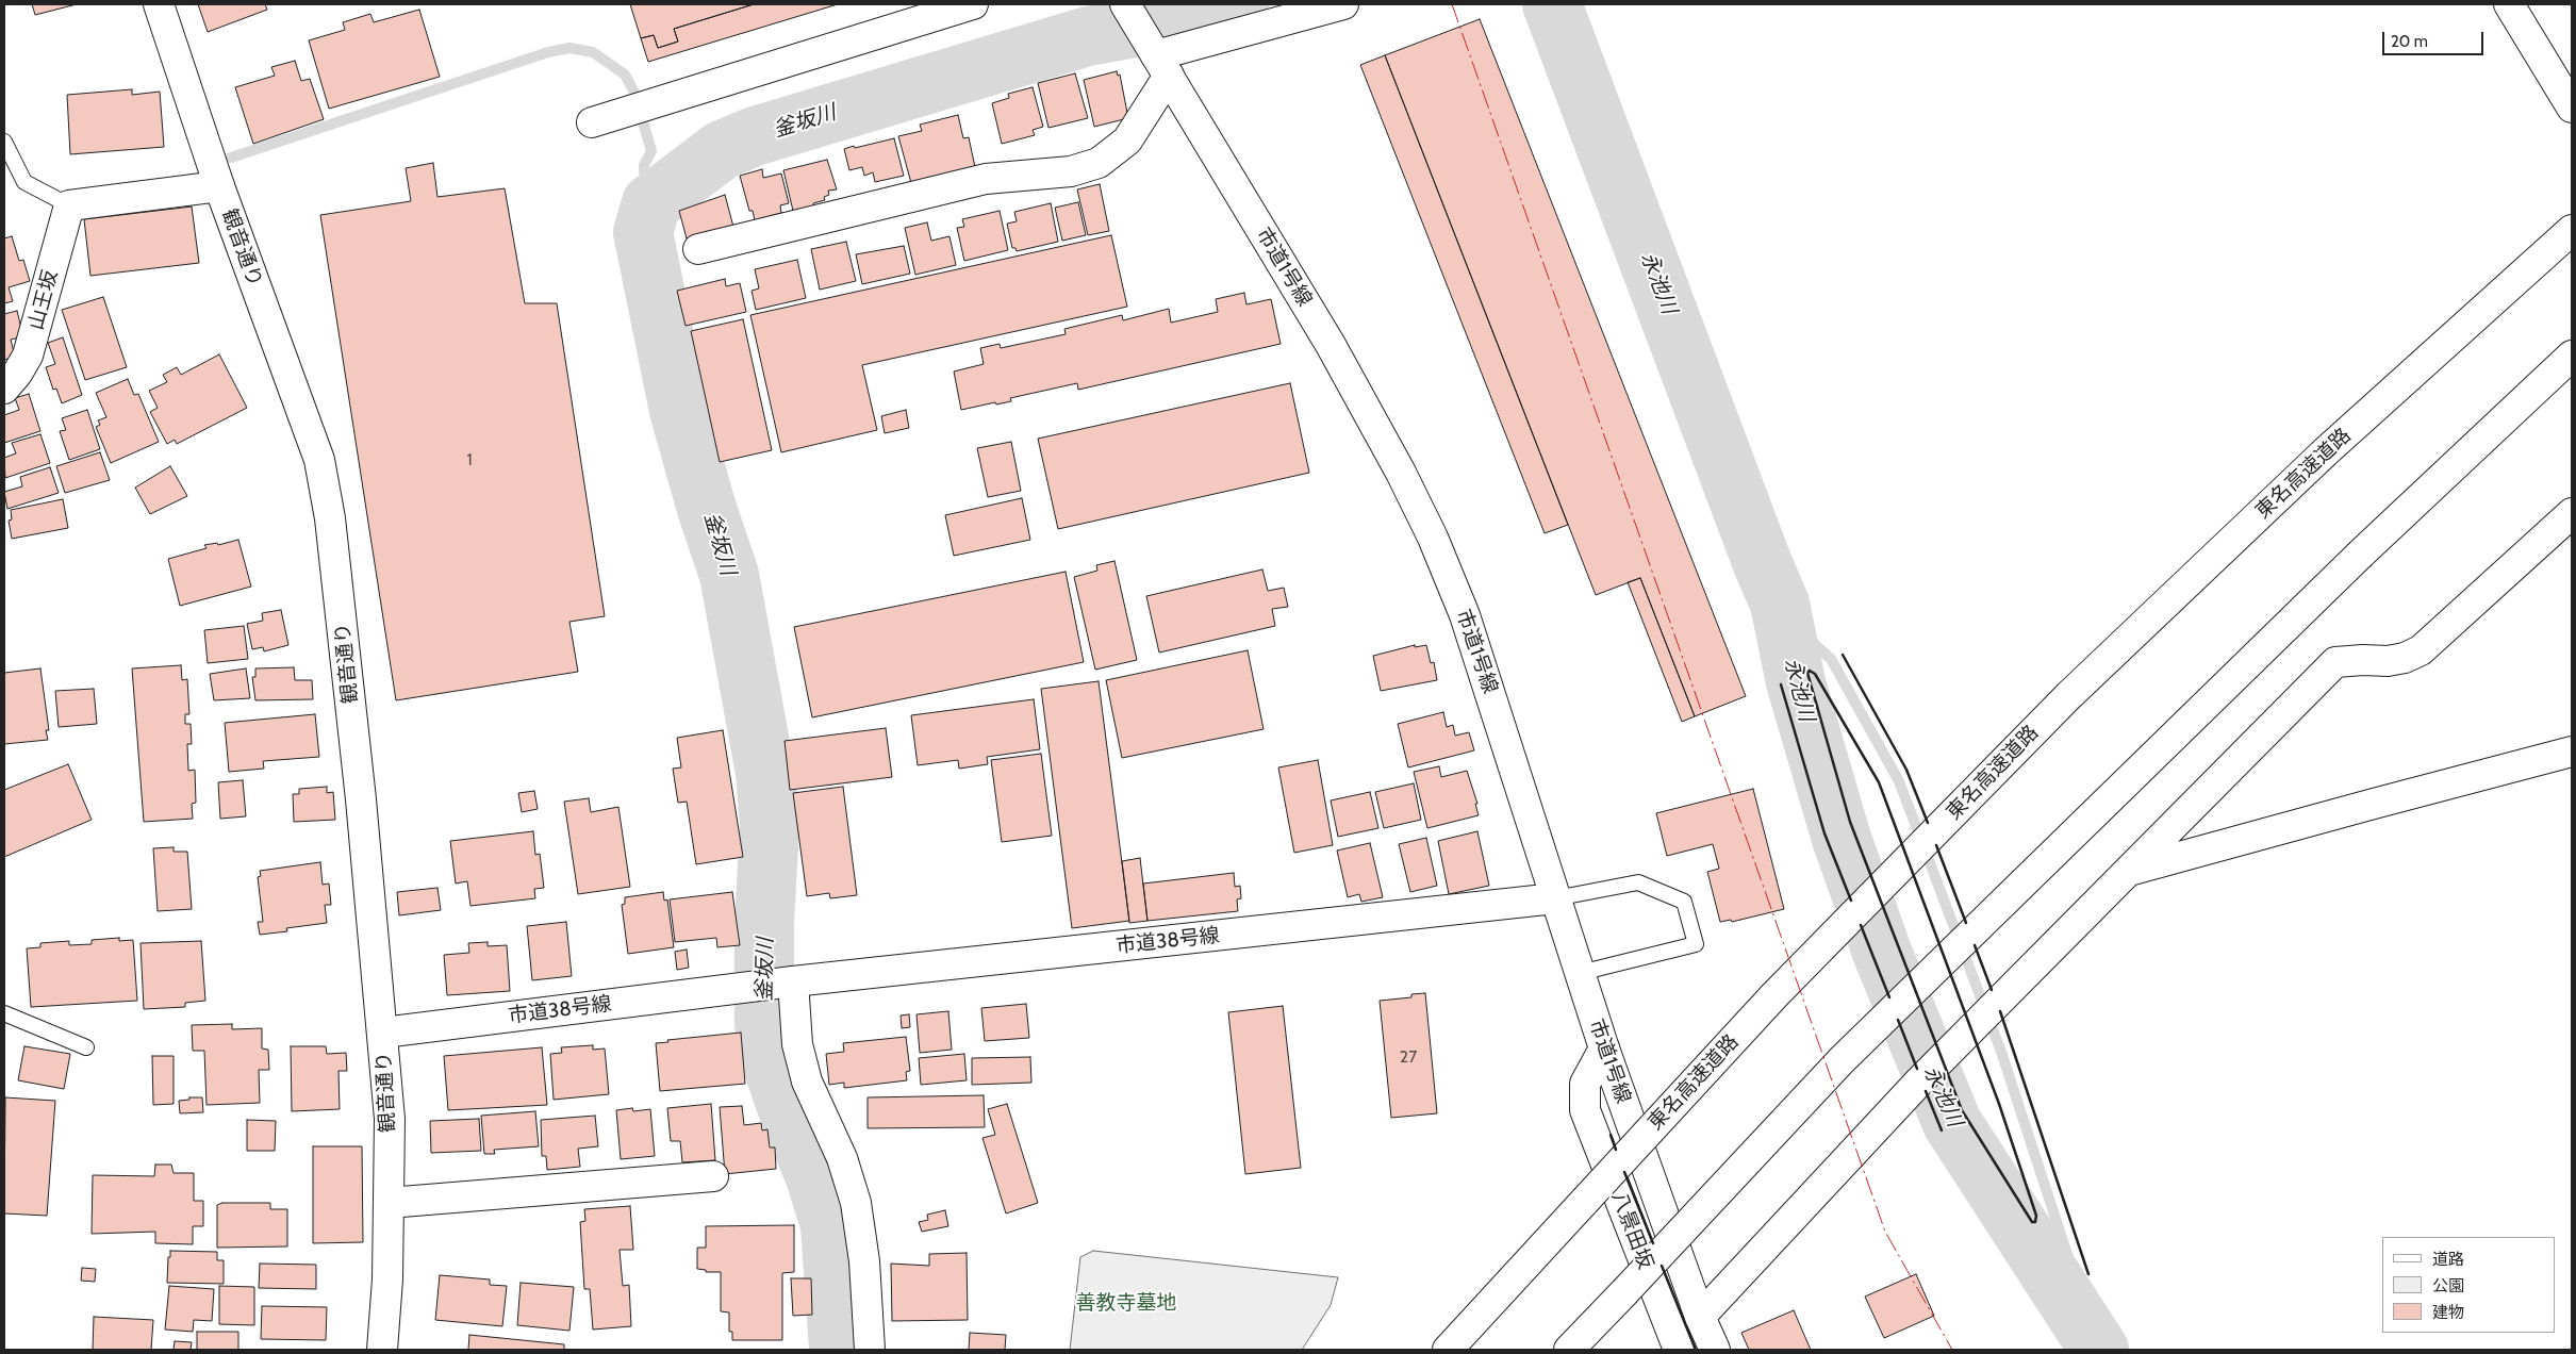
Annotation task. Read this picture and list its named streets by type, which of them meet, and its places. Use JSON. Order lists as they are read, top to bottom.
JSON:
{
  "streets": {
    "main road": [
      "観音通り",
      "市道1号線",
      "山王坂",
      "東名高速道路",
      "市道38号線",
      "八景田坂"
    ]
  },
  "crossings": [
    ["観音通り", "市道38号線"],
    ["市道1号線", "市道38号線"],
    ["市道1号線", "八景田坂"]
  ],
  "water": ["釜坂川", "永池川"],
  "parks": ["善教寺墓地"],
  "house_numbers": ["1", "27"],
  "legend": ["道路", "公園", "建物"],
  "scale_bar": "20 m"
}
